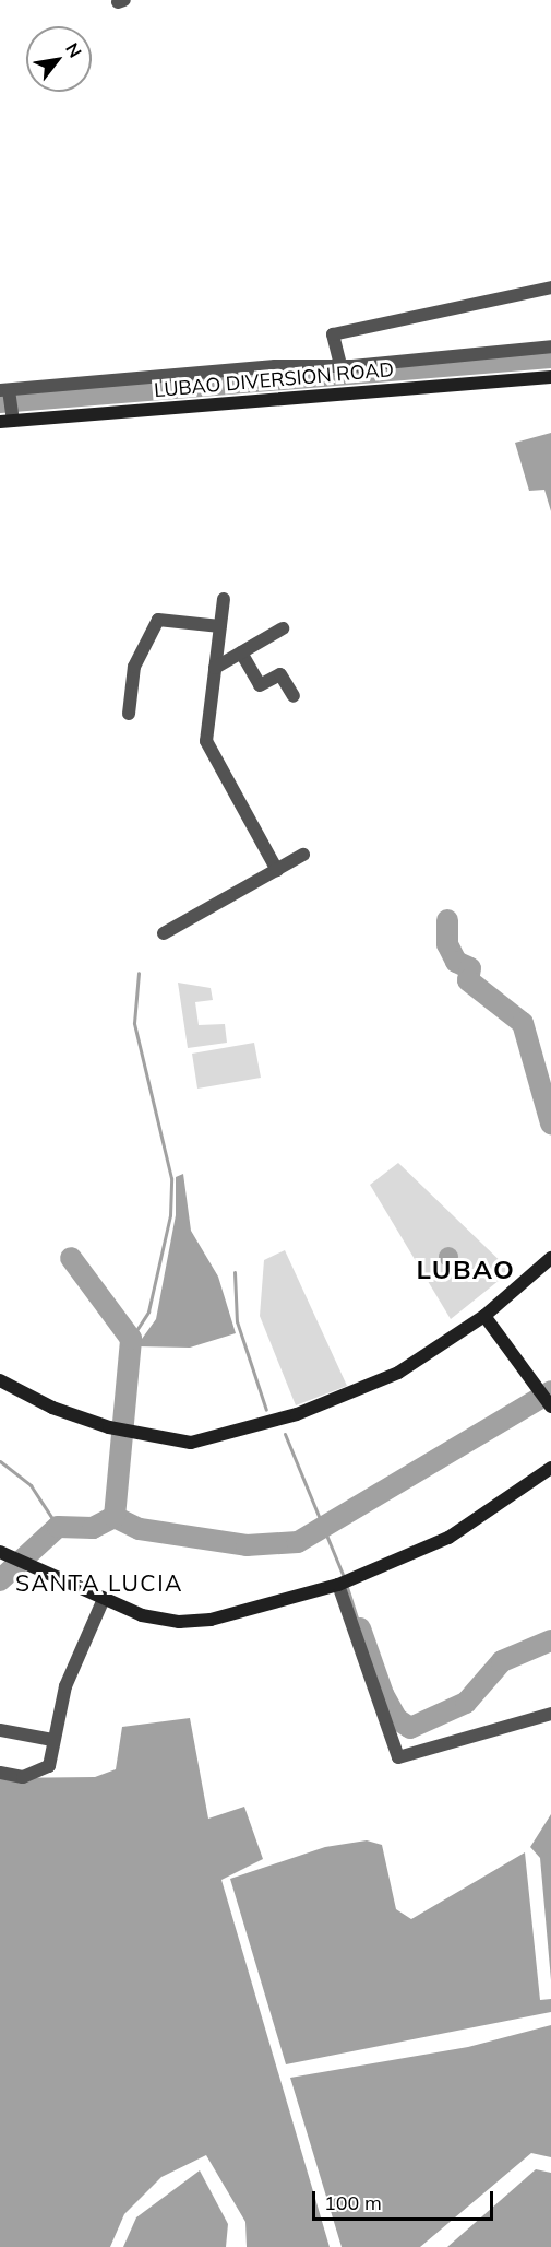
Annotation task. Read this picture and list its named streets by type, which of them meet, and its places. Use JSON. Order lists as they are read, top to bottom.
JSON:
{
  "streets": {
    "street": ["LUBAO DIVERSION ROAD"]
  },
  "districts": ["LUBAO", "SANTA LUCIA"],
  "scale_bar": "100 m",
  "north": "top right"
}
